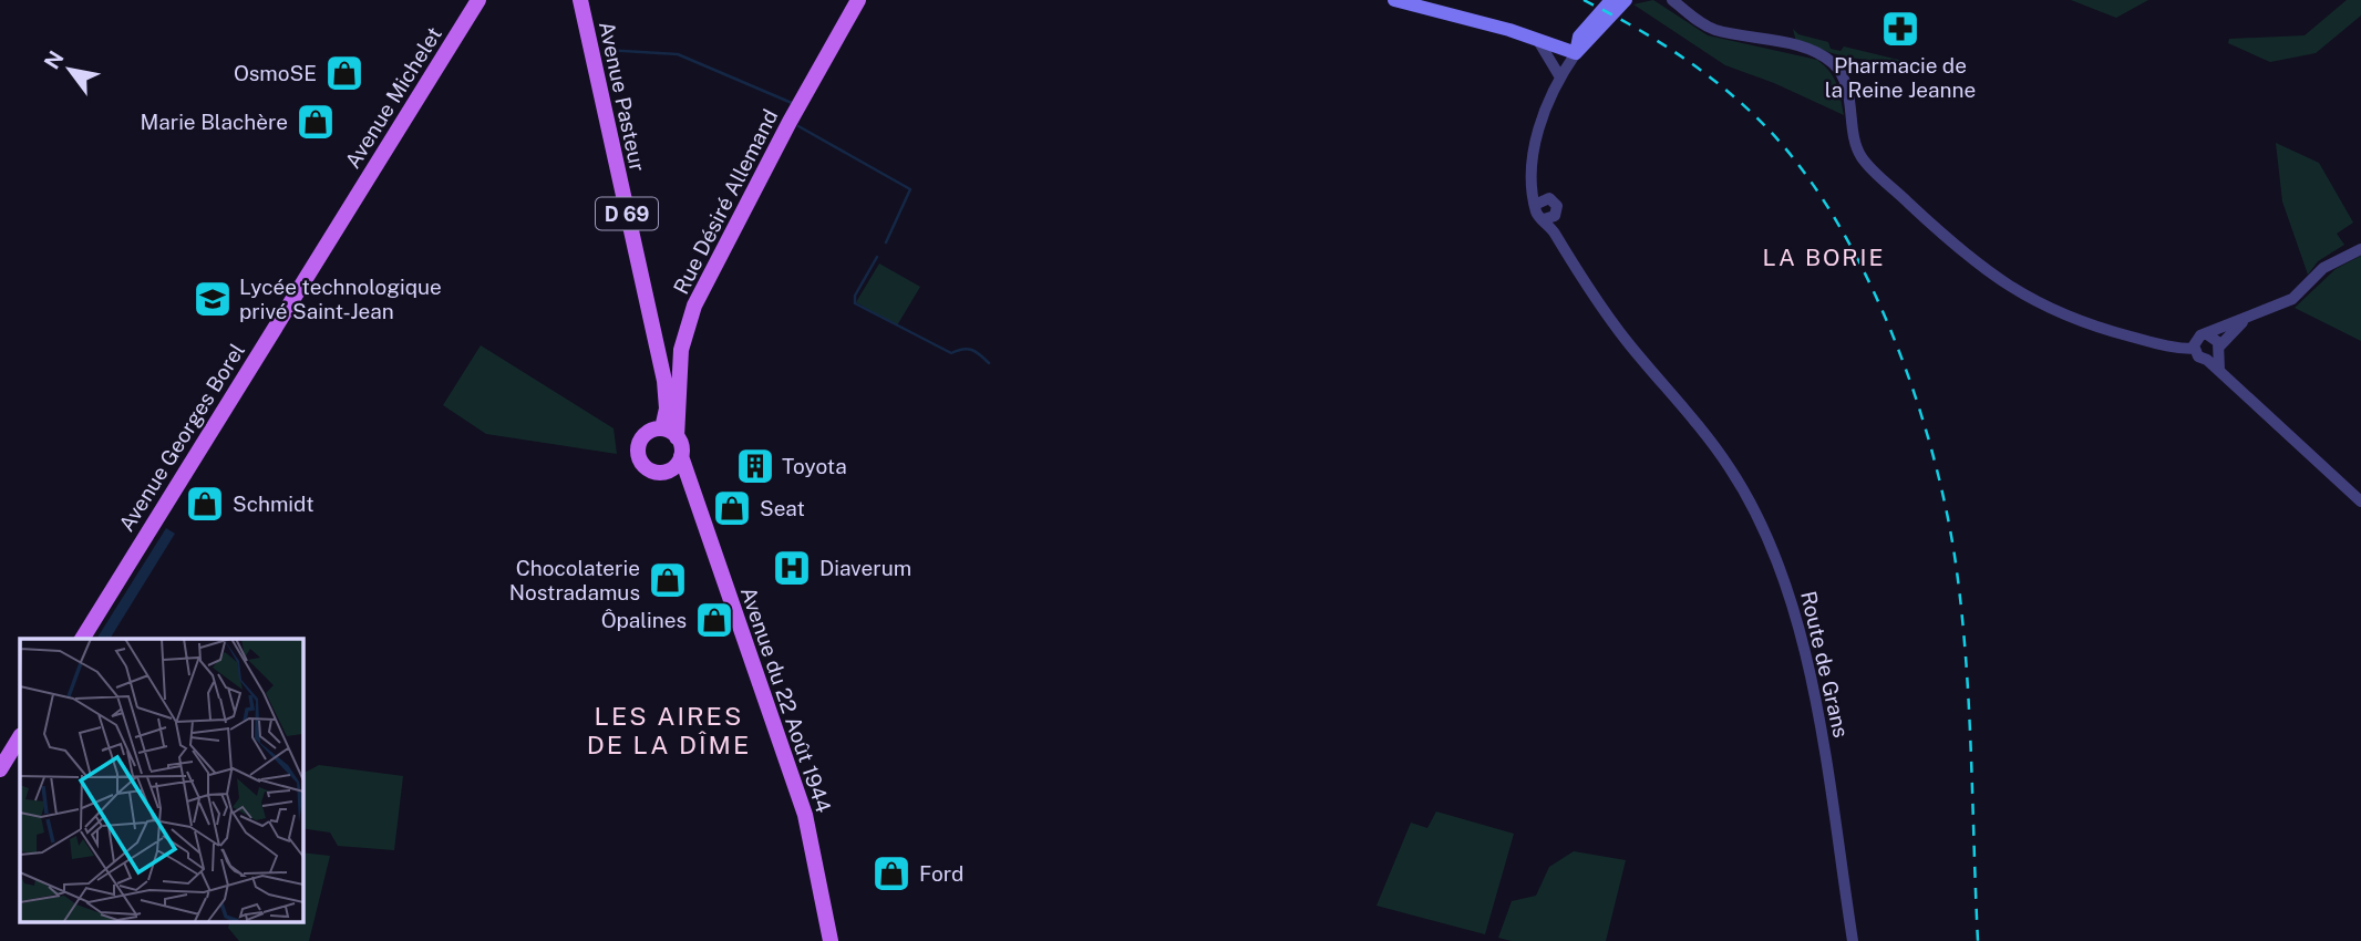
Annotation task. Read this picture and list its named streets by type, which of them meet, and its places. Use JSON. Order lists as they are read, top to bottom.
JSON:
{
  "streets": {
    "main road": [
      "Avenue Pasteur",
      "Avenue Michelet",
      "Rue Désiré Allemand",
      "D 69",
      "Avenue Georges Borel",
      "Avenue du 22 Août 1944"
    ],
    "street": ["Route de Grans"]
  },
  "crossings": [
    ["Avenue Pasteur", "Rue Désiré Allemand"],
    ["Avenue Pasteur", "Avenue du 22 Août 1944"],
    ["Avenue Michelet", "Avenue Georges Borel"],
    ["Rue Désiré Allemand", "Avenue du 22 Août 1944"]
  ],
  "districts": ["LA BORIE", "LES AIRES DE LA DÎME"],
  "places": {
    "pharmacy": ["Pharmacie de la Reine Jeanne"],
    "shop": [
      "OsmoSE",
      "Marie Blachère",
      "Schmidt",
      "Seat",
      "Chocolaterie Nostradamus",
      "Ôpalines",
      "Ford"
    ],
    "school or university": ["Lycée technologique privé Saint-Jean"],
    "building": ["Toyota"],
    "hospital": ["Diaverum"]
  },
  "north": "top left"
}
